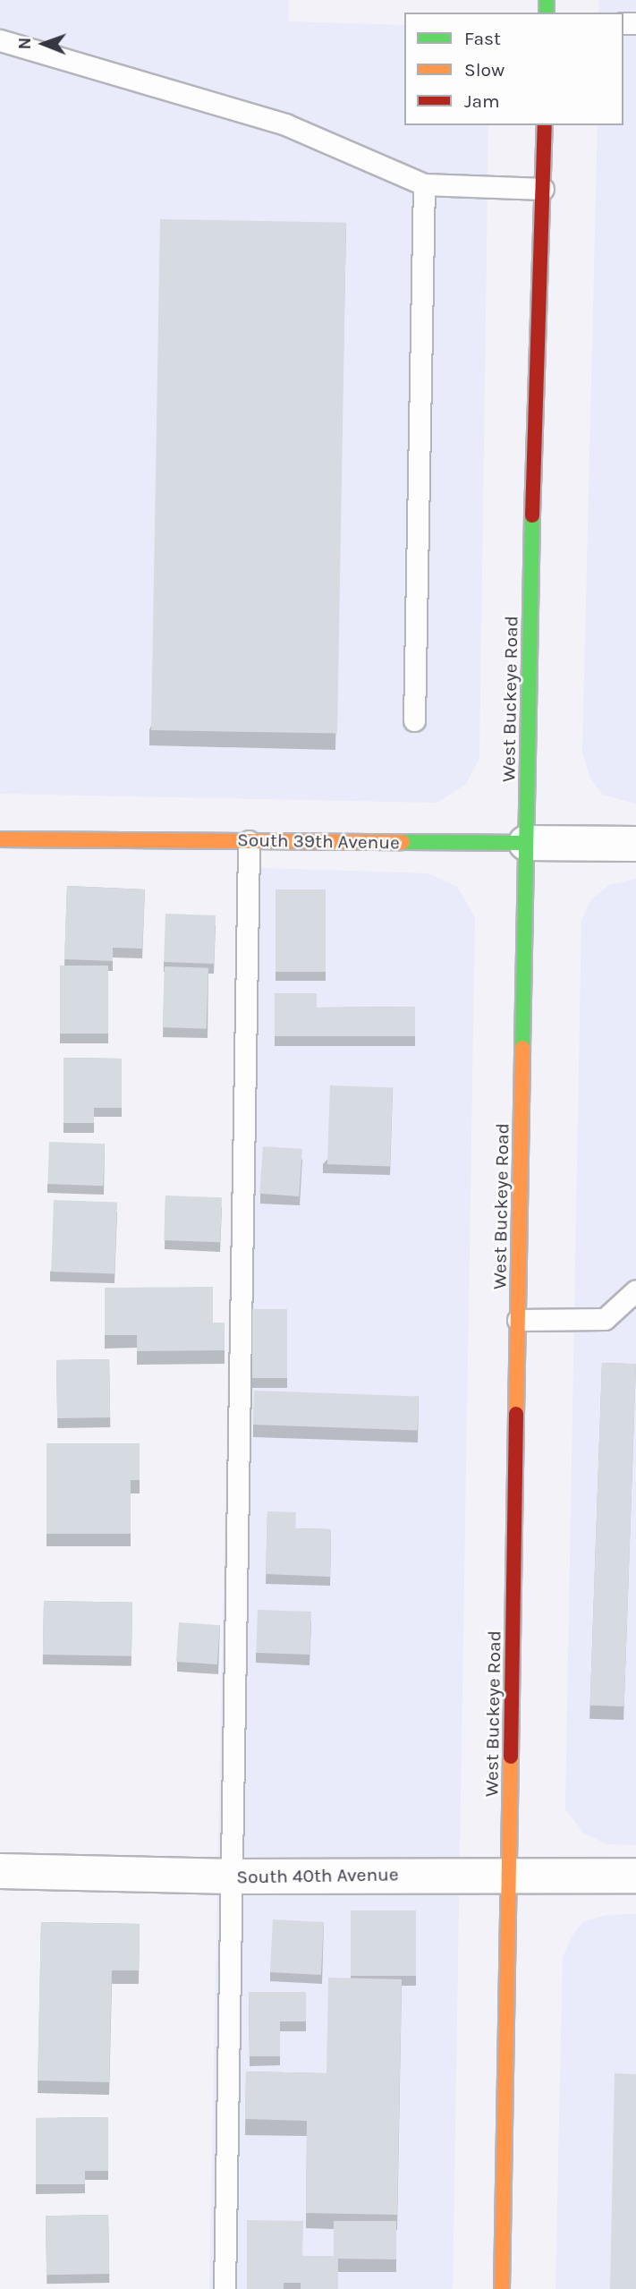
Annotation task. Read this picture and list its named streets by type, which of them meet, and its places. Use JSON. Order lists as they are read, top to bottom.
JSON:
{
  "streets": {
    "main road": ["West Buckeye Road", "South 39th Avenue"],
    "street": ["South 40th Avenue"]
  },
  "crossings": [
    ["West Buckeye Road", "South 39th Avenue"],
    ["West Buckeye Road", "South 40th Avenue"]
  ],
  "legend": ["Fast", "Slow", "Jam"],
  "north": "left"
}
